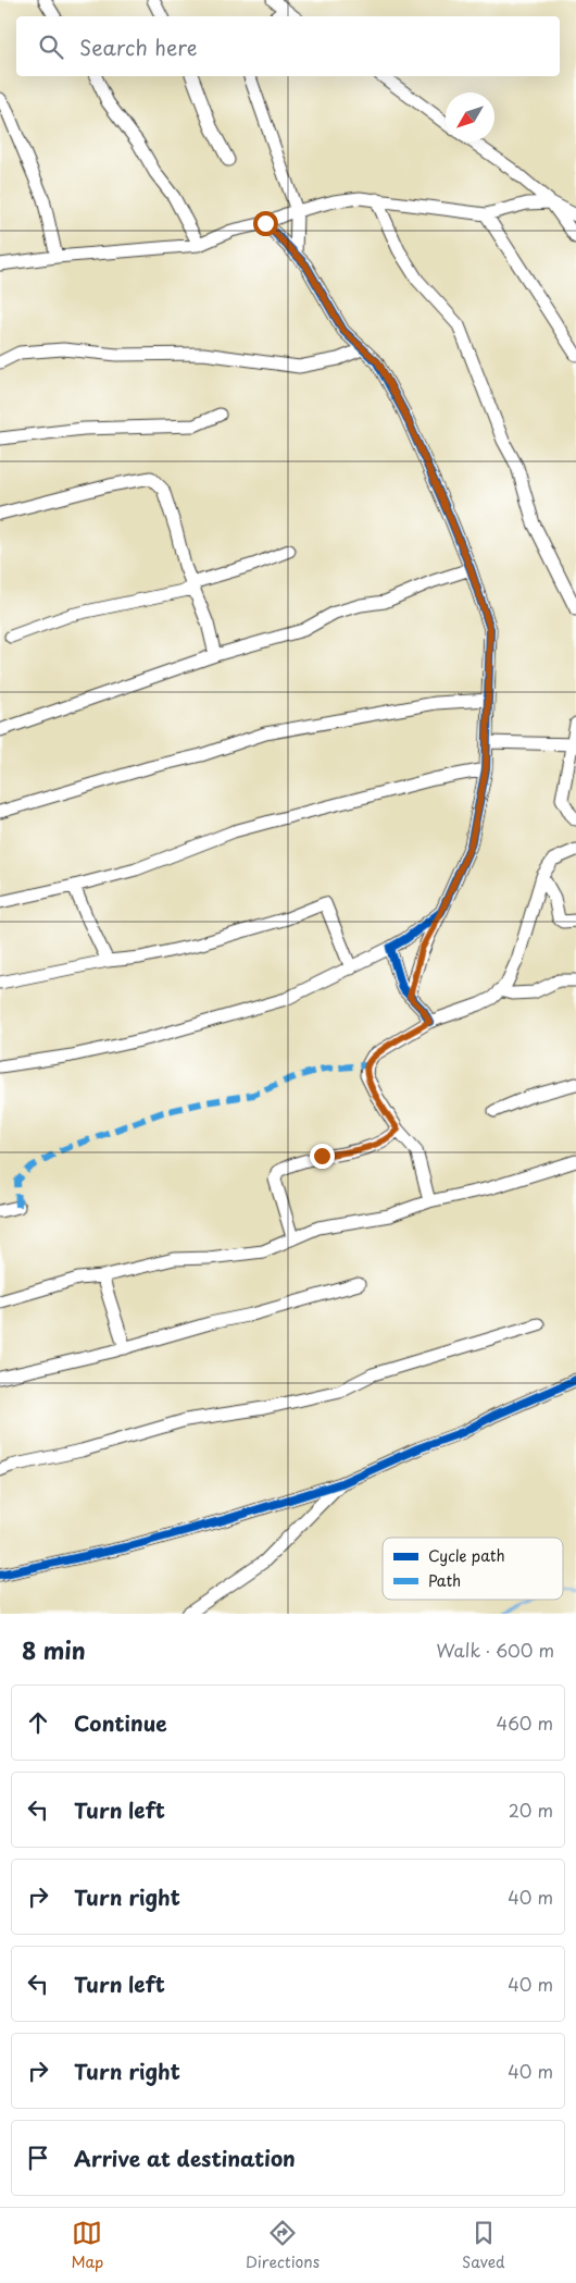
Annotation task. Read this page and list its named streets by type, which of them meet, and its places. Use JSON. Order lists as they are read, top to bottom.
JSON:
{
  "legend": ["Cycle path", "Path"],
  "north": "bottom left",
  "page": {
    "search": "Search here",
    "heading": ["8 min", "Walk · 600 m"],
    "list": [
      ["Continue", "460 m"],
      ["Turn left", "20 m"],
      ["Turn right", "40 m"],
      ["Turn left", "40 m"],
      ["Turn right", "40 m"],
      "Arrive at destination"
    ],
    "nav": ["Map", "Directions", "Saved"]
  }
}
